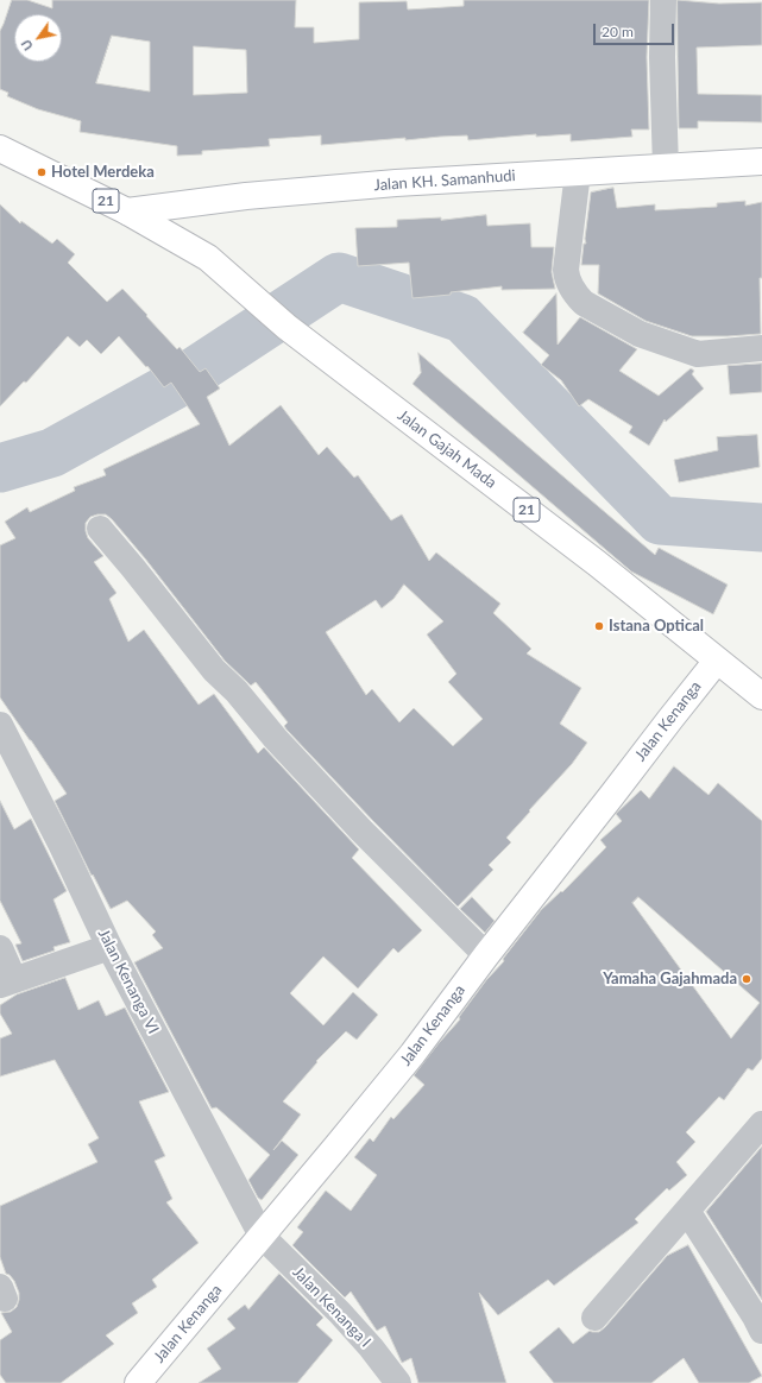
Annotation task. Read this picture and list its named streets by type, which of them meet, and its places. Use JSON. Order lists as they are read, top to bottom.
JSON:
{
  "streets": {
    "main road": [
      "Jalan KH. Samanhudi",
      "21",
      "Jalan Gajah Mada",
      "Jalan Kenanga"
    ],
    "street": ["Jalan Kenanga VI", "Jalan Kenanga I"]
  },
  "crossings": [
    ["Jalan KH. Samanhudi", "21"],
    ["Jalan KH. Samanhudi", "Jalan Gajah Mada"],
    ["21", "Jalan Gajah Mada"],
    ["Jalan Gajah Mada", "Jalan Kenanga"],
    ["Jalan Kenanga", "Jalan Kenanga VI"],
    ["Jalan Kenanga", "Jalan Kenanga I"],
    ["Jalan Kenanga VI", "Jalan Kenanga I"]
  ],
  "places": ["Hotel Merdeka", "Istana Optical", "Yamaha Gajahmada"],
  "scale_bar": "20 m",
  "north": "bottom left"
}
